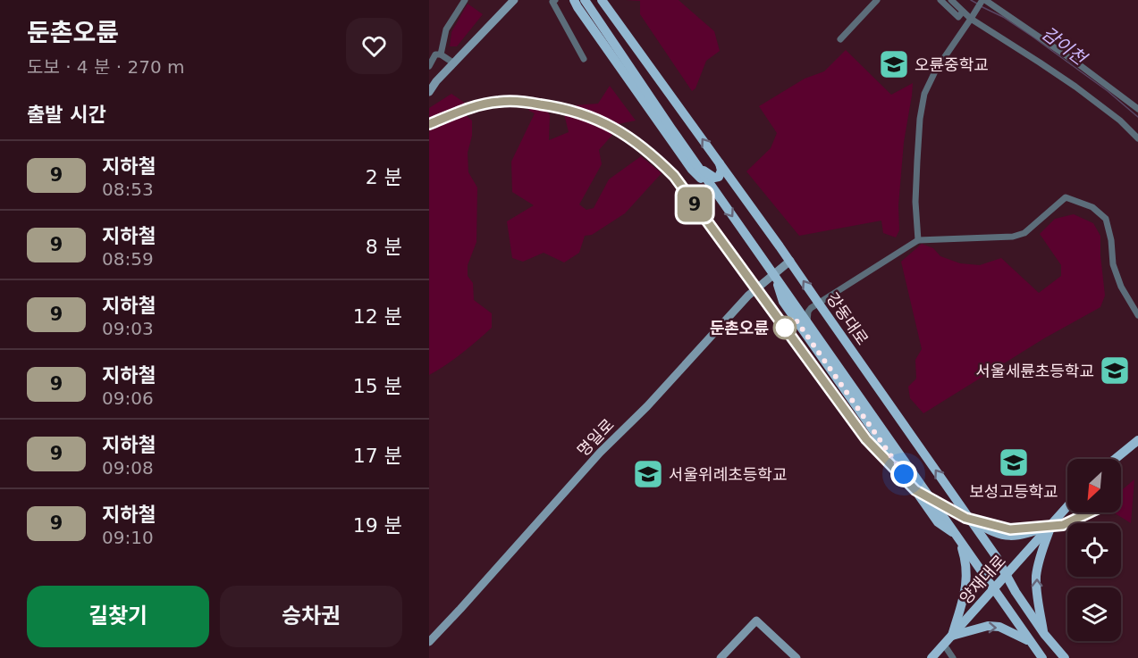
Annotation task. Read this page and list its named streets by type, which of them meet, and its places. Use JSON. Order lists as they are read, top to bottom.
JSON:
{
  "streets": {
    "main road": ["강동대로", "명일로", "양재대로"]
  },
  "crossings": [
    ["강동대로", "명일로"],
    ["강동대로", "양재대로"]
  ],
  "water": ["감이천"],
  "places": {
    "school or university": [
      "오륜중학교",
      "서울세륜초등학교",
      "보성고등학교",
      "서울위례초등학교"
    ],
    "other": ["둔촌오륜"]
  },
  "lines": ["metro line 9"],
  "north": "bottom left",
  "page": {
    "heading": [
      ["둔촌오륜", "도보 · 4 분 · 270 m"],
      "출발 시간"
    ],
    "on_map": "9",
    "list": [
      {
        "mark": "9",
        "name": "지하철",
        "note": "08:53",
        "value": "2 분"
      },
      {
        "mark": "9",
        "name": "지하철",
        "note": "08:59",
        "value": "8 분"
      },
      {
        "mark": "9",
        "name": "지하철",
        "note": "09:03",
        "value": "12 분"
      },
      {
        "mark": "9",
        "name": "지하철",
        "note": "09:06",
        "value": "15 분"
      },
      {
        "mark": "9",
        "name": "지하철",
        "note": "09:08",
        "value": "17 분"
      },
      {
        "mark": "9",
        "name": "지하철",
        "note": "09:10",
        "value": "19 분"
      }
    ],
    "buttons": ["길찾기", "승차권"]
  }
}
